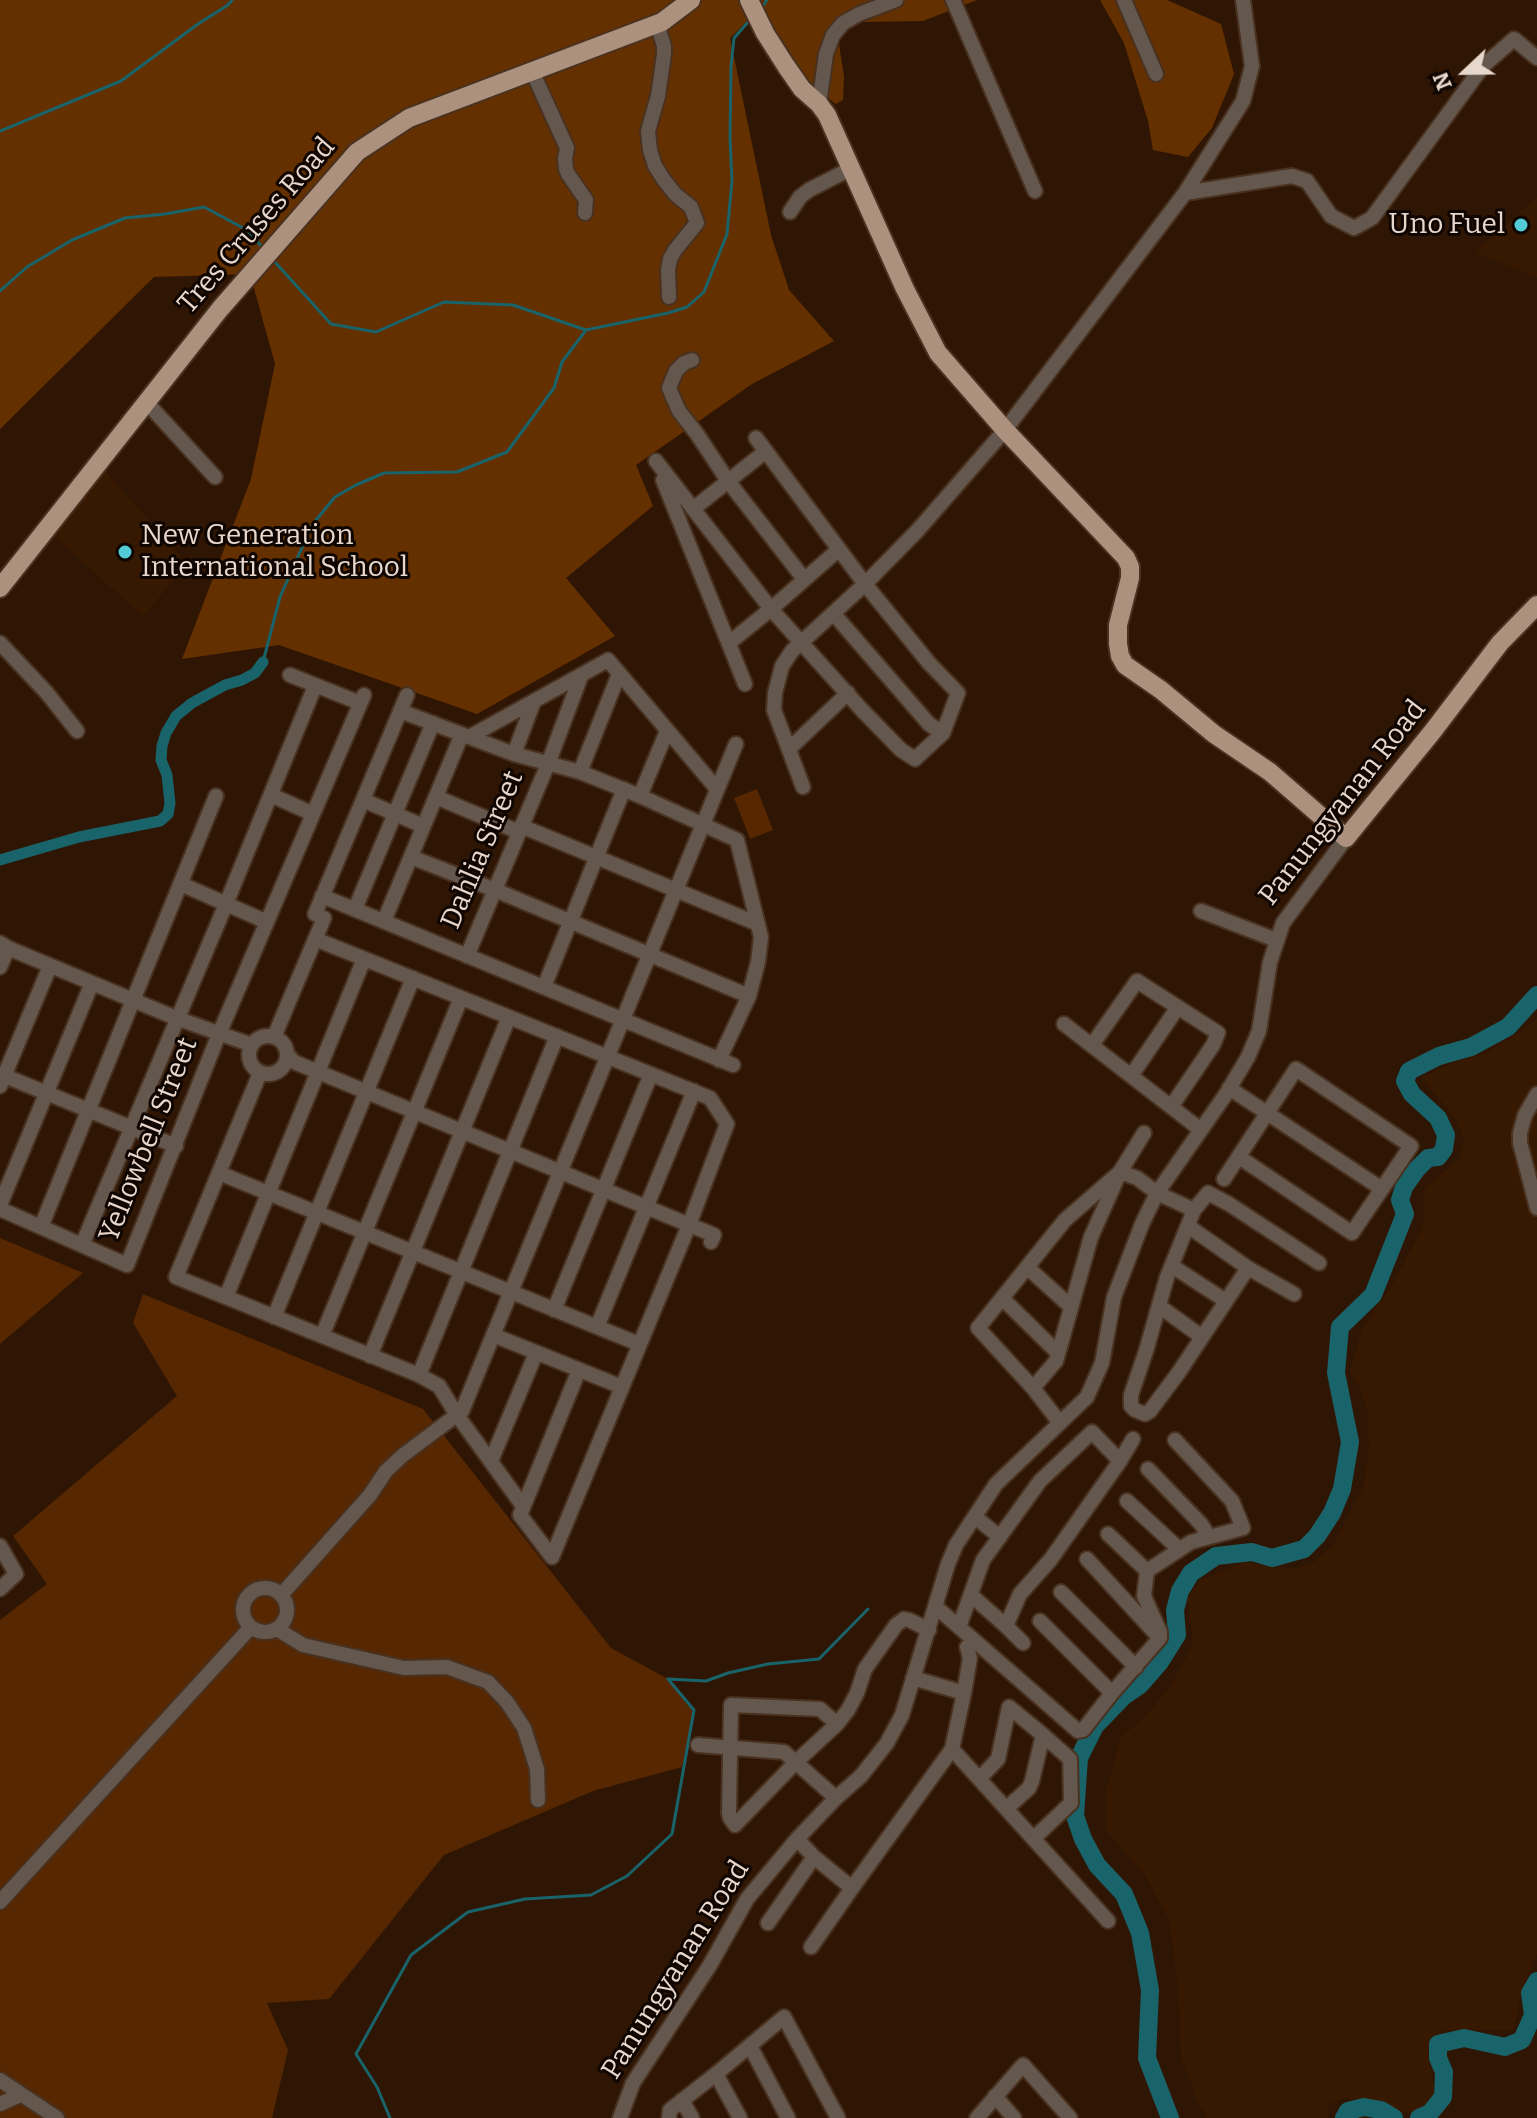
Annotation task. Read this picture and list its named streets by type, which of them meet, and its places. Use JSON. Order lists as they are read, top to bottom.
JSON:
{
  "streets": {
    "main road": ["Tres Cruses Road", "Panungyanan Road"],
    "street": ["Dahlia Street", "Yellowbell Street"]
  },
  "places": ["Uno Fuel", "New Generation International School"],
  "north": "left"
}
